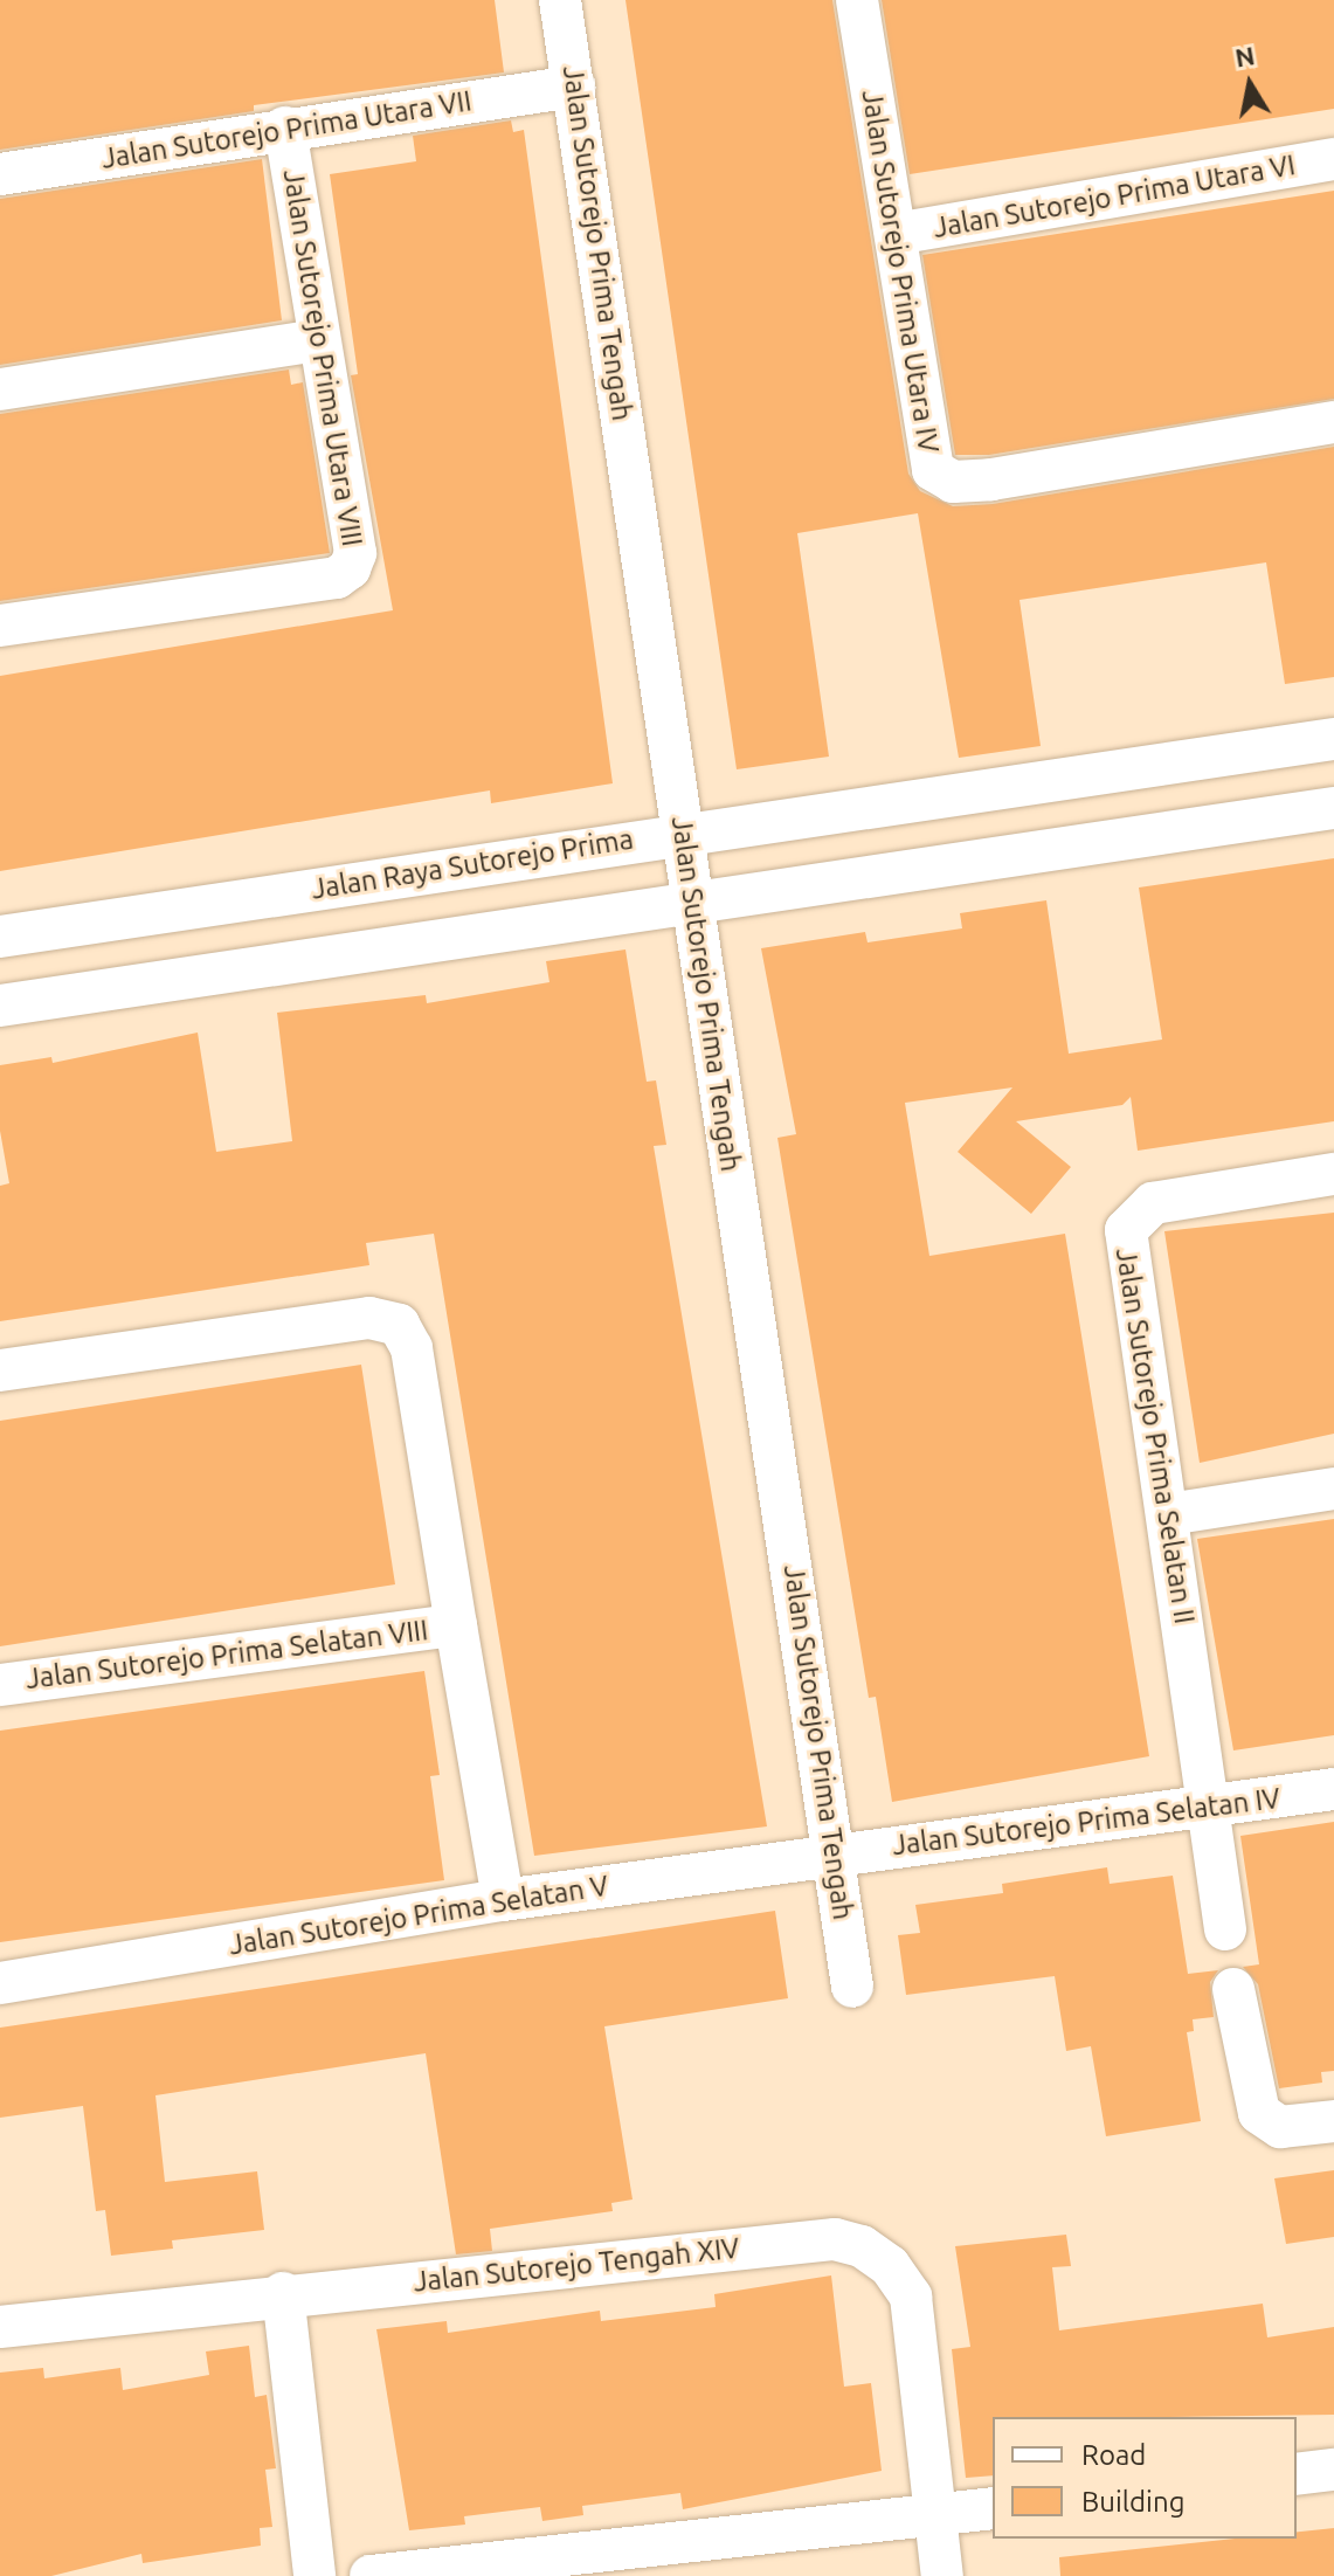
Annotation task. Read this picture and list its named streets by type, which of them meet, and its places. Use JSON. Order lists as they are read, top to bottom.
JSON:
{
  "streets": {
    "street": [
      "Jalan Sutorejo Prima Utara VII",
      "Jalan Sutorejo Prima Utara VI",
      "Jalan Sutorejo Prima Tengah",
      "Jalan Sutorejo Prima Utara IV",
      "Jalan Sutorejo Prima Utara VIII",
      "Jalan Raya Sutorejo Prima",
      "Jalan Sutorejo Prima Selatan II",
      "Jalan Sutorejo Prima Selatan VIII",
      "Jalan Sutorejo Prima Selatan IV",
      "Jalan Sutorejo Prima Selatan V",
      "Jalan Sutorejo Tengah XIV"
    ]
  },
  "crossings": [
    ["Jalan Sutorejo Prima Utara VII", "Jalan Sutorejo Prima Tengah"],
    ["Jalan Sutorejo Prima Utara VII", "Jalan Sutorejo Prima Utara VIII"],
    ["Jalan Sutorejo Prima Utara VI", "Jalan Sutorejo Prima Utara IV"],
    ["Jalan Sutorejo Prima Tengah", "Jalan Raya Sutorejo Prima"],
    ["Jalan Sutorejo Prima Tengah", "Jalan Sutorejo Prima Selatan IV"],
    ["Jalan Sutorejo Prima Tengah", "Jalan Sutorejo Prima Selatan V"],
    ["Jalan Sutorejo Prima Selatan II", "Jalan Sutorejo Prima Selatan IV"],
    ["Jalan Sutorejo Prima Selatan VIII", "Jalan Sutorejo Prima Selatan V"],
    ["Jalan Sutorejo Prima Selatan IV", "Jalan Sutorejo Prima Selatan V"]
  ],
  "legend": ["Road", "Building"],
  "north": "top"
}
